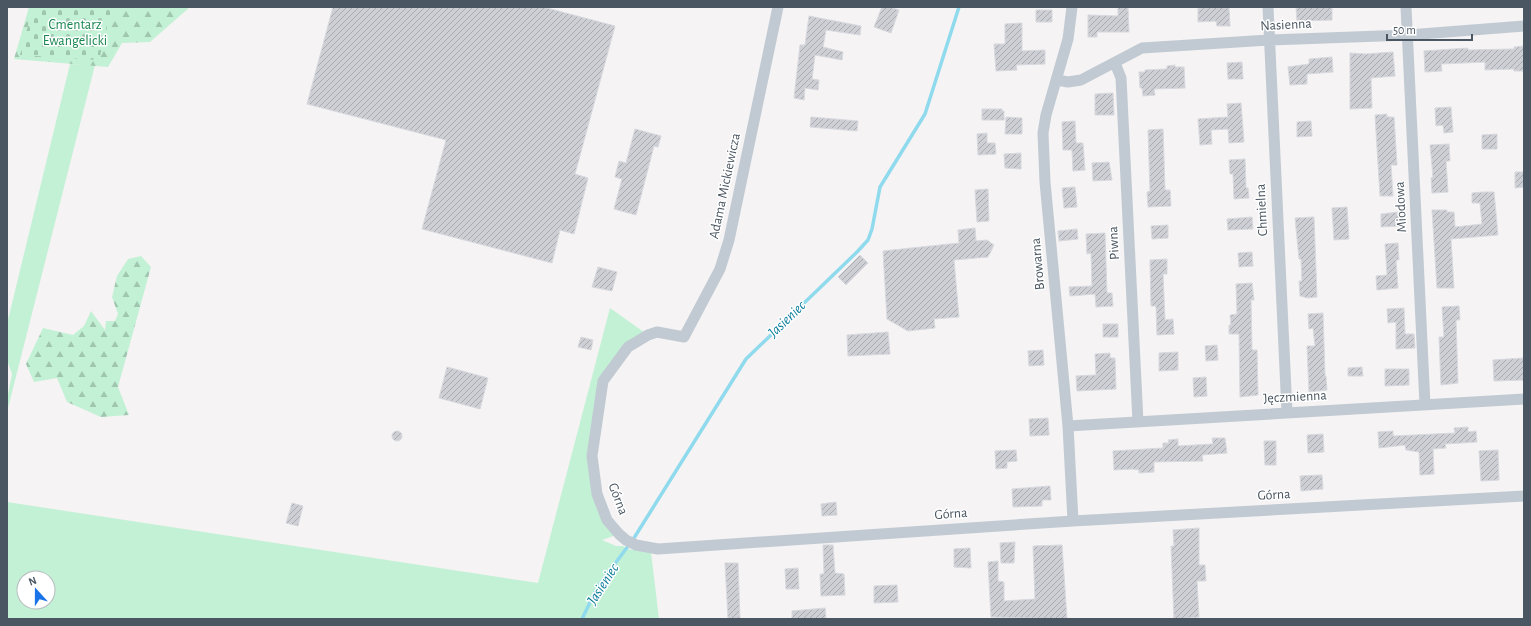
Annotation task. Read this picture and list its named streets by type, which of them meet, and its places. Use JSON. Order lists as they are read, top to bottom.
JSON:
{
  "streets": {
    "street": [
      "Nasienna",
      "Adama Mickiewicza",
      "Miodowa",
      "Chmielna",
      "Piwna",
      "Browarna",
      "Jęczmienna",
      "Górna"
    ]
  },
  "crossings": [
    ["Nasienna", "Miodowa"],
    ["Nasienna", "Chmielna"],
    ["Nasienna", "Piwna"],
    ["Nasienna", "Browarna"],
    ["Adama Mickiewicza", "Górna"],
    ["Miodowa", "Jęczmienna"],
    ["Chmielna", "Jęczmienna"],
    ["Piwna", "Jęczmienna"],
    ["Browarna", "Jęczmienna"],
    ["Browarna", "Górna"]
  ],
  "water": ["Jasieniec"],
  "parks": ["Cmentarz Ewangelicki"],
  "scale_bar": "50 m",
  "north": "top"
}
